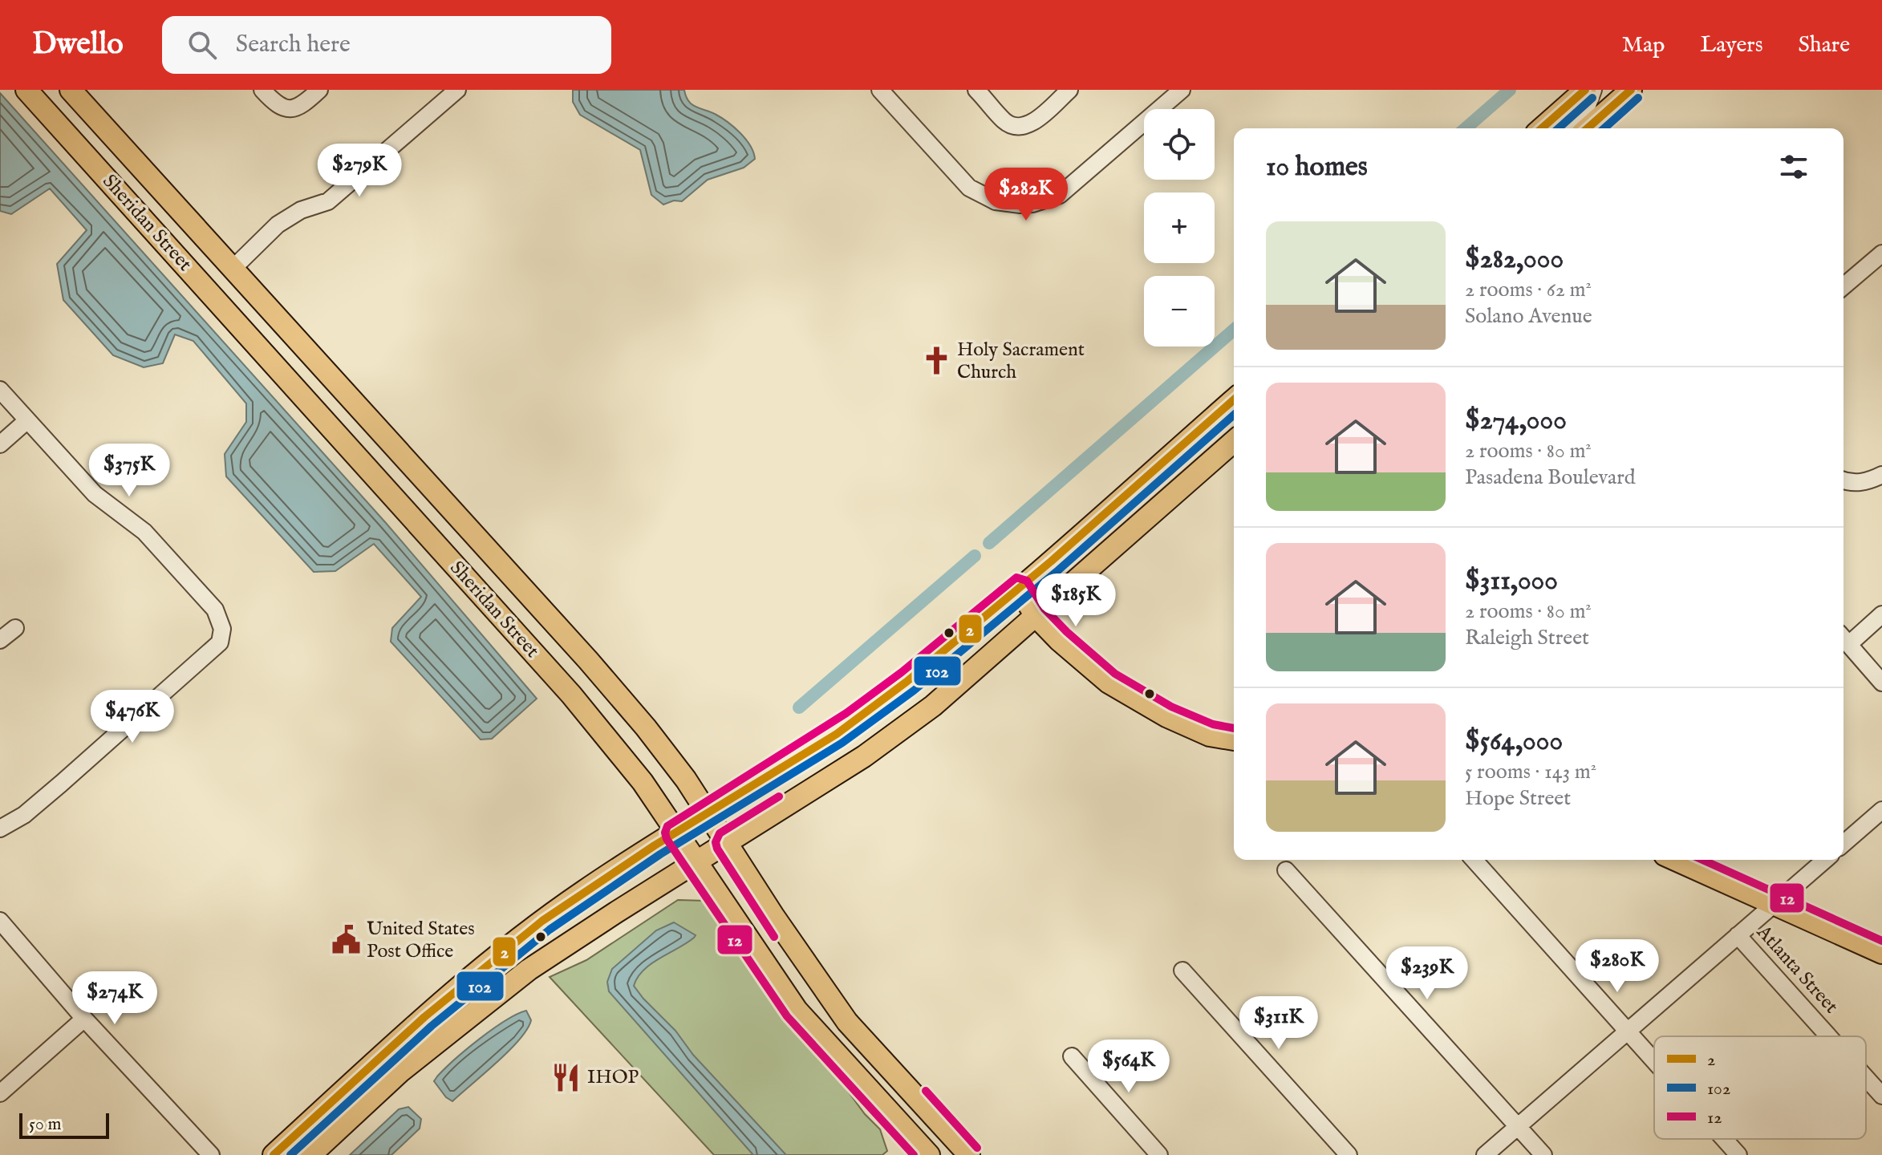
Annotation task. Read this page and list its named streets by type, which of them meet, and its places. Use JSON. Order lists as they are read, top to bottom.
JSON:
{
  "streets": {
    "main road": ["Sheridan Street"],
    "street": ["Atlanta Street"]
  },
  "places": {
    "church": ["Holy Sacrament Church"],
    "public building": ["United States Post Office"],
    "restaurant": ["IHOP"]
  },
  "lines": ["transit line 2", "transit line 102", "transit line 12"],
  "legend": ["2", "102", "12"],
  "scale_bar": "50 m",
  "page": {
    "header": "Dwello",
    "search": "Search here",
    "nav": ["Map", "Layers", "Share"],
    "map_buttons": ["+", "−"],
    "heading": "10 homes",
    "price": [
      "$279K",
      "$282K",
      "$375K",
      "$185K",
      "$476K",
      "$280K",
      "$239K",
      "$274K",
      "$311K",
      "$564K"
    ],
    "list": [
      {
        "name": "$282,000",
        "note": "2 rooms · 62 m² · Solano Avenue"
      },
      {
        "name": "$274,000",
        "note": "2 rooms · 80 m² · Pasadena Boulevard"
      },
      {
        "name": "$311,000",
        "note": "2 rooms · 80 m² · Raleigh Street"
      },
      {
        "name": "$564,000",
        "note": "5 rooms · 143 m² · Hope Street"
      }
    ],
    "scale": "50 m"
  }
}
